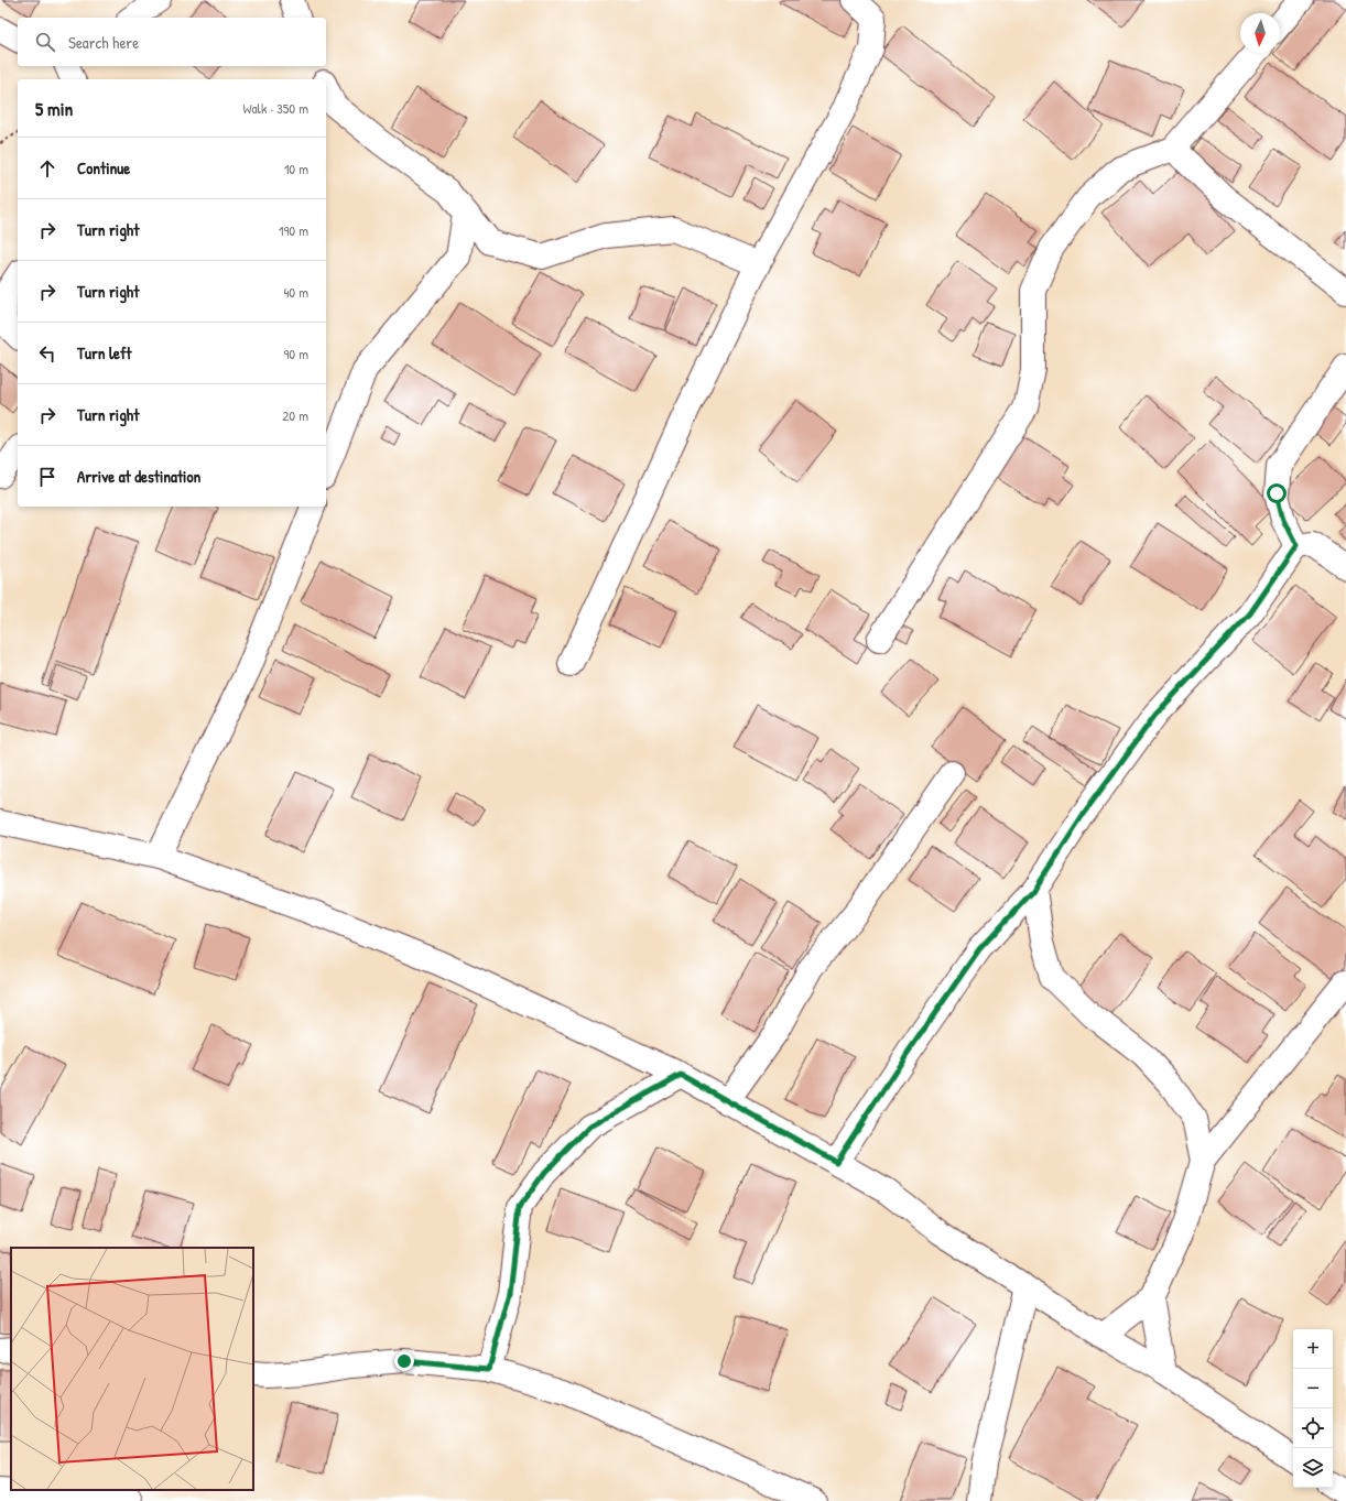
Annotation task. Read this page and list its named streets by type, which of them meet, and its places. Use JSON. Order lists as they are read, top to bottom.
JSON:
{
  "north": "bottom",
  "page": {
    "search": "Search here",
    "heading": ["5 min", "Walk · 350 m"],
    "list": [
      ["Continue", "10 m"],
      ["Turn right", "190 m"],
      ["Turn right", "40 m"],
      ["Turn left", "90 m"],
      ["Turn right", "20 m"],
      "Arrive at destination"
    ],
    "map_buttons": ["+", "−"]
  }
}
